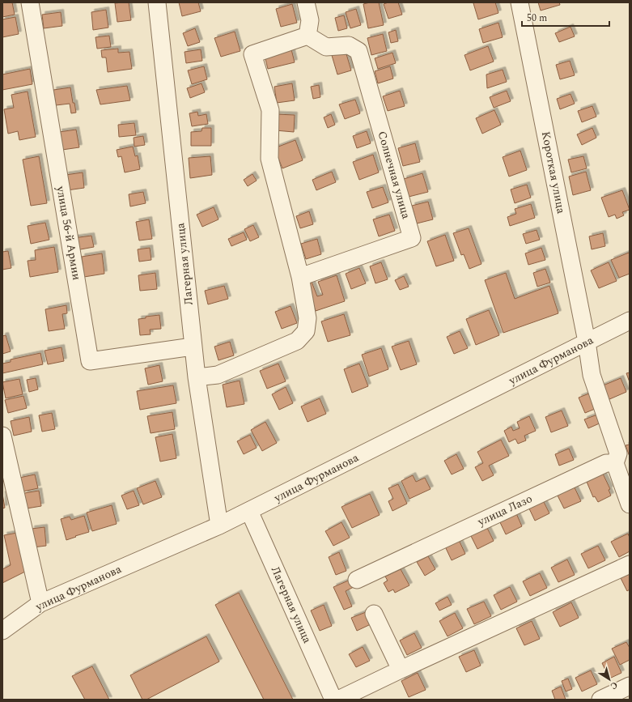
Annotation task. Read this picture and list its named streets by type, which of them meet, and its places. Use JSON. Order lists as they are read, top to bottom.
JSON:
{
  "streets": {
    "street": [
      "Короткая улица",
      "Солнечная улица",
      "улица 56-й Армии",
      "Лагерная улица",
      "улица Фурманова",
      "улица Лазо"
    ]
  },
  "crossings": [
    ["Короткая улица", "улица Фурманова"],
    ["Короткая улица", "улица Лазо"],
    ["улица 56-й Армии", "Лагерная улица"],
    ["Лагерная улица", "улица Фурманова"]
  ],
  "scale_bar": "50 m",
  "north": "bottom right"
}
